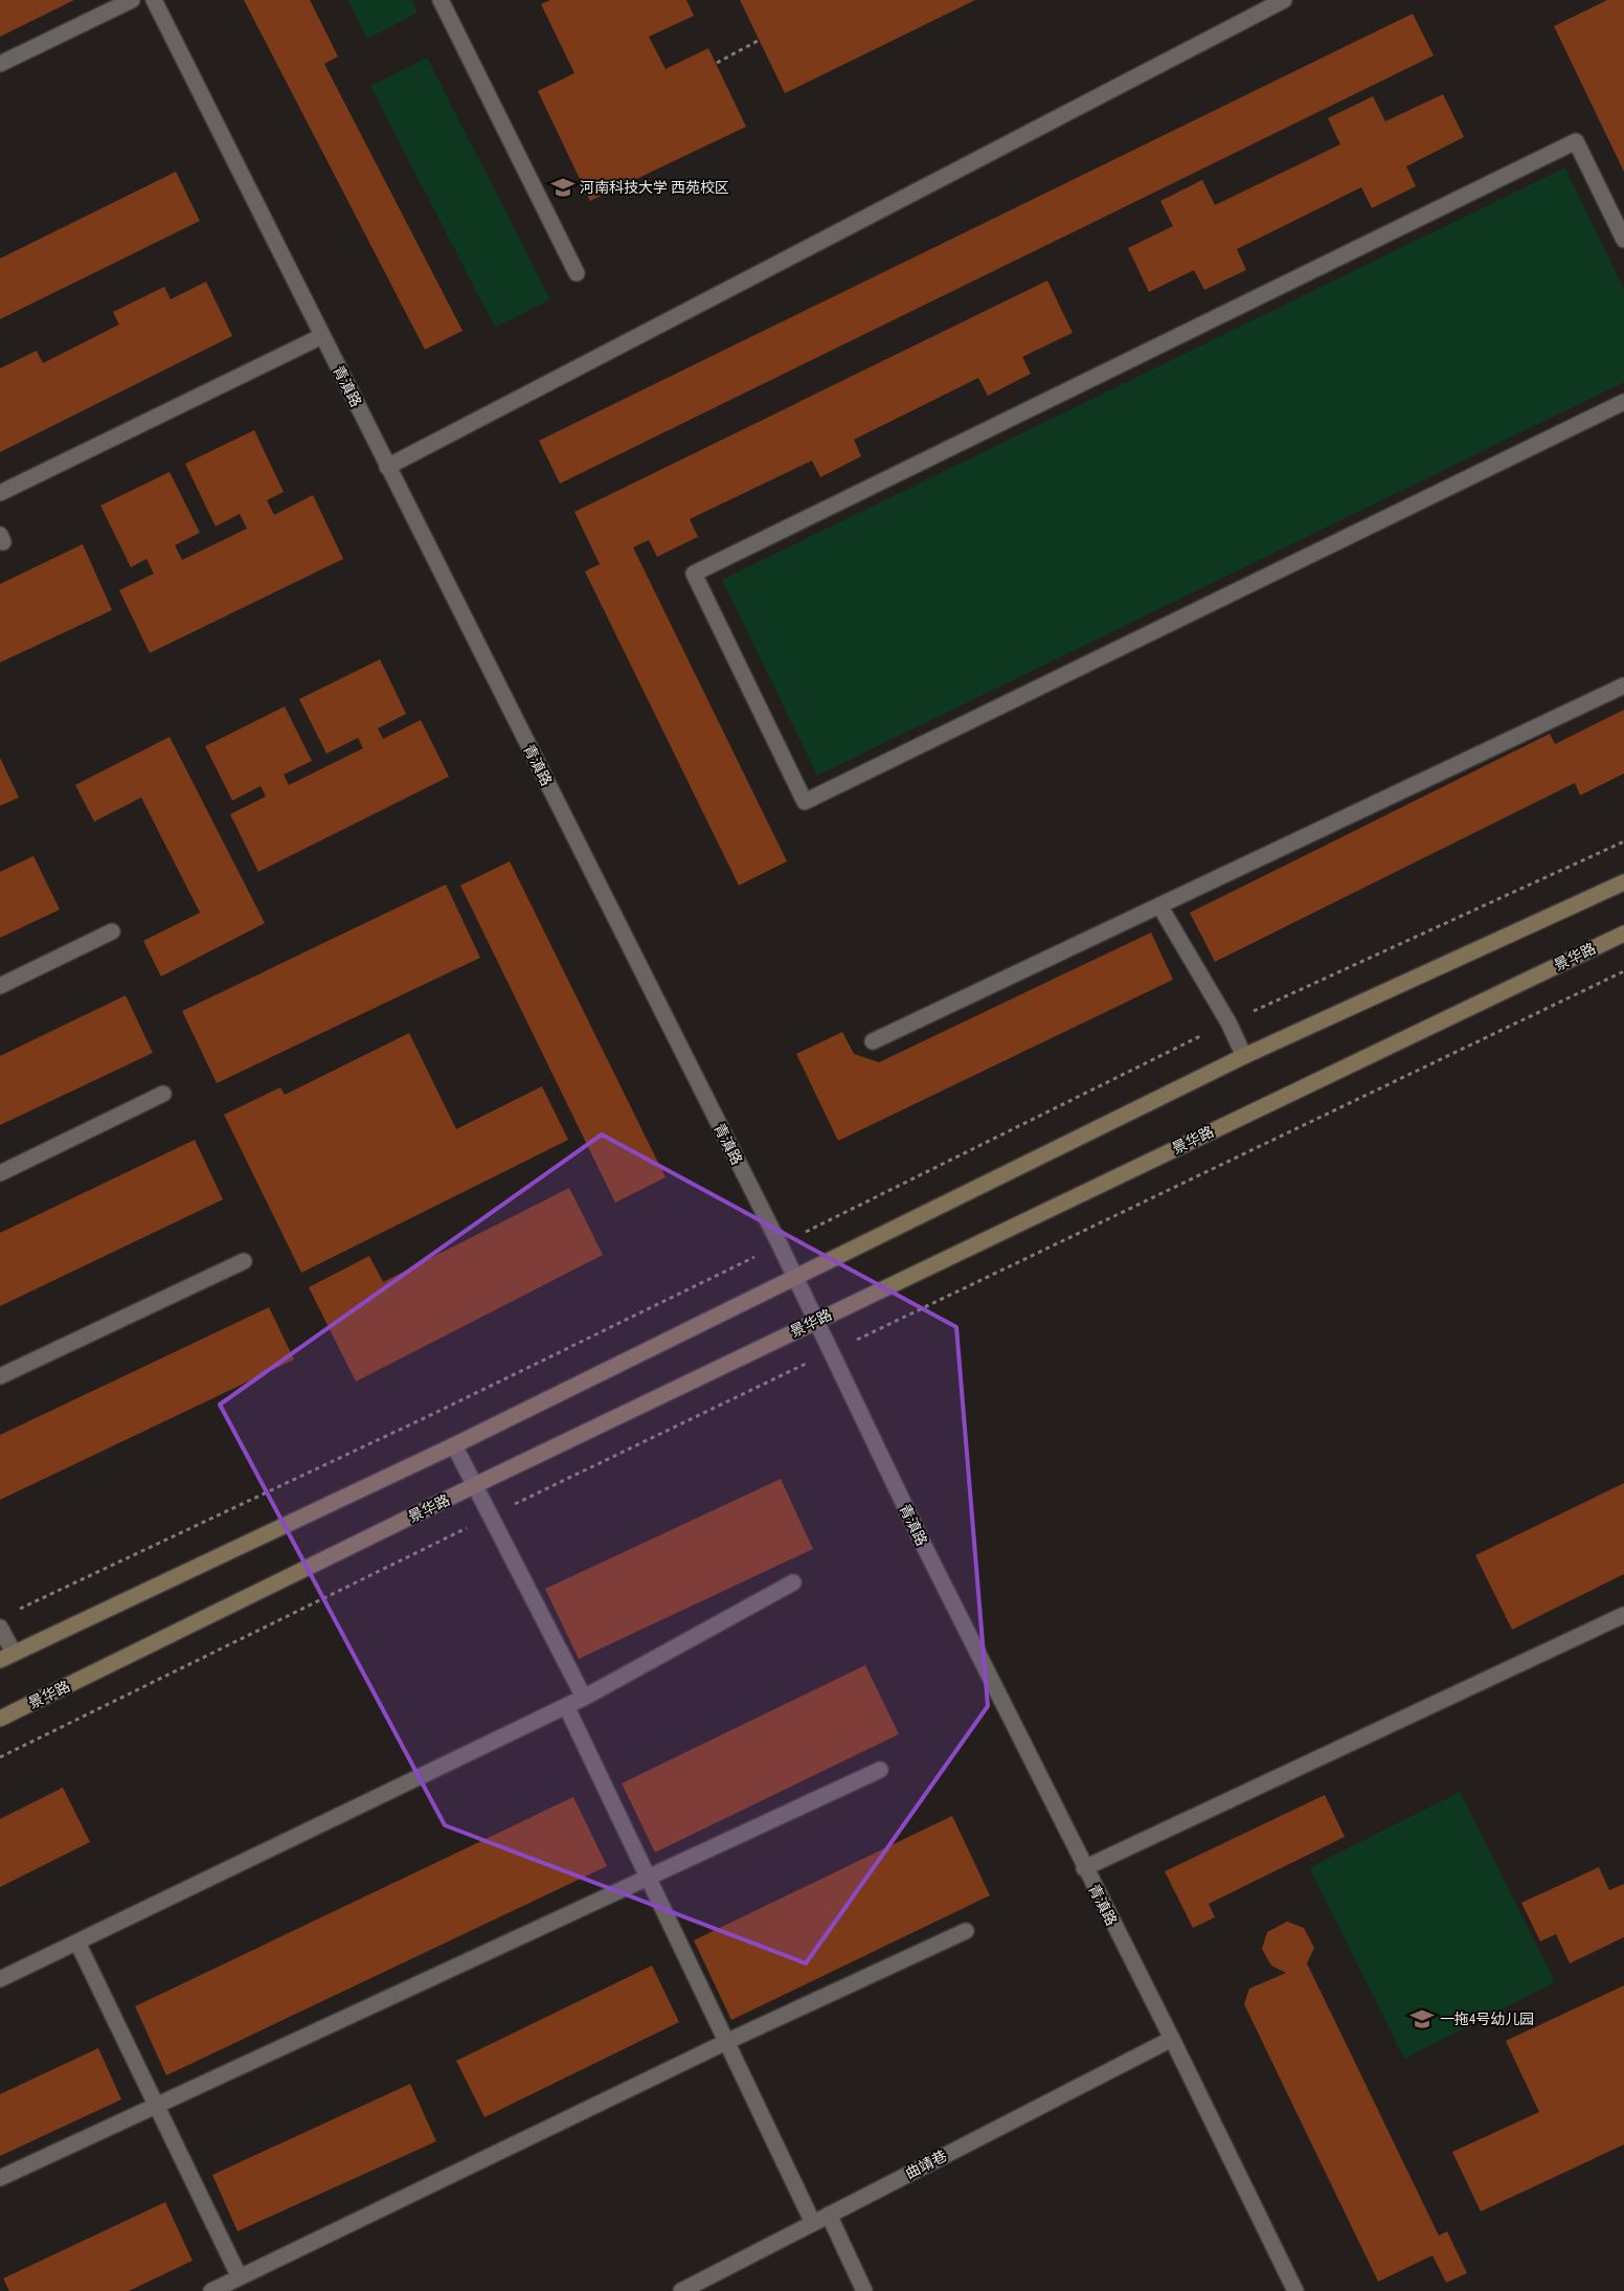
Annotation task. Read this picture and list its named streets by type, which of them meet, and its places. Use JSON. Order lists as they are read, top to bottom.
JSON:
{
  "streets": {
    "main road": ["景华路"],
    "street": ["青滇路", "曲靖巷"]
  },
  "crossings": [
    ["青滇路", "景华路"],
    ["青滇路", "曲靖巷"]
  ],
  "places": {
    "school or university": ["河南科技大学 西苑校区", "一拖4号幼儿园"]
  }
}
